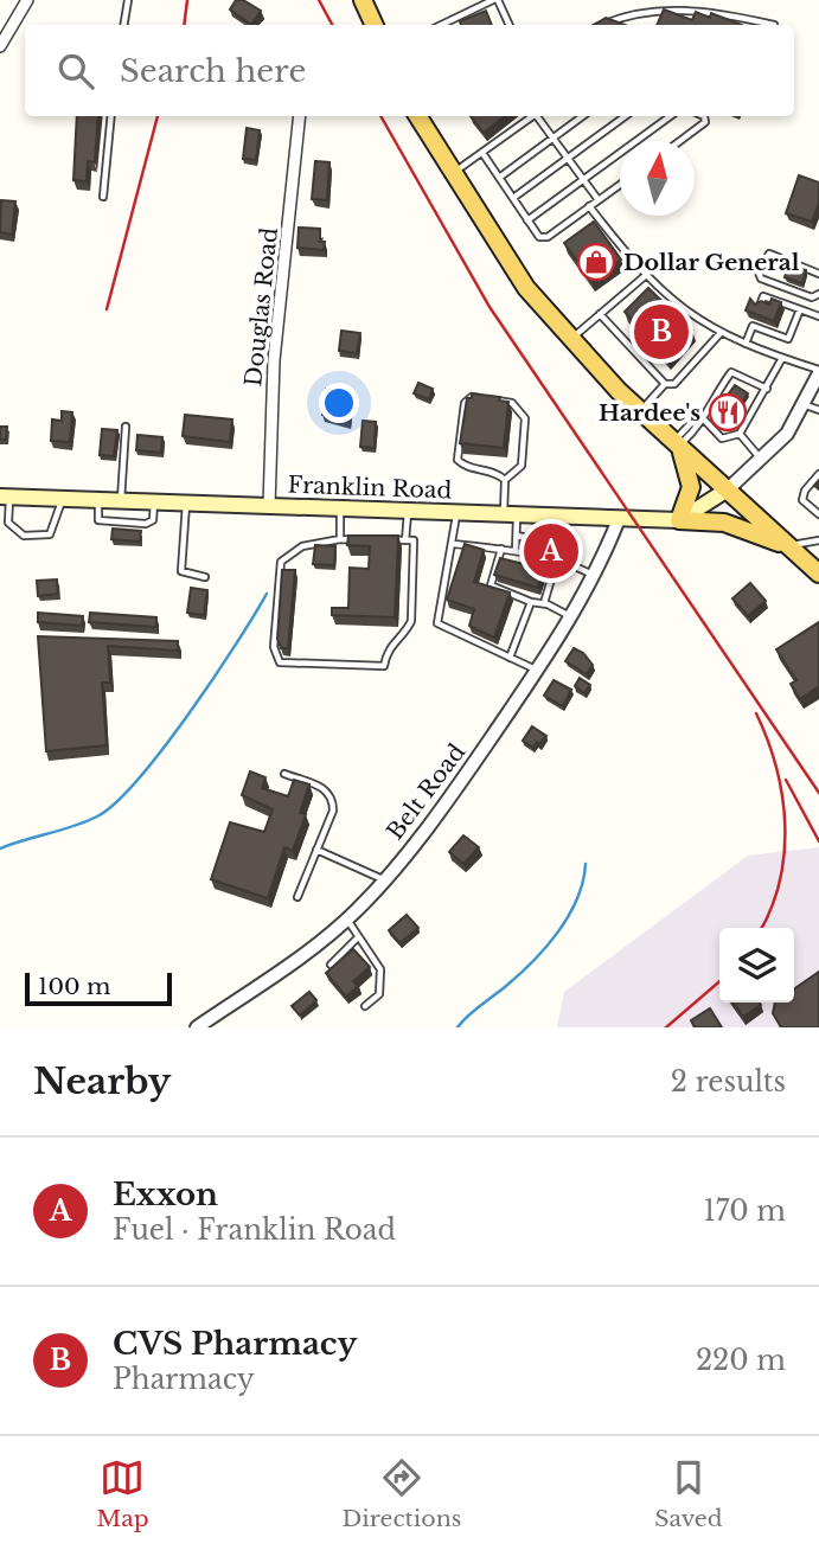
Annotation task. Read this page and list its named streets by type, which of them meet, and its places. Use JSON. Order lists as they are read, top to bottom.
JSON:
{
  "streets": {
    "main road": ["Franklin Road"],
    "street": ["Douglas Road", "Belt Road"]
  },
  "crossings": [
    ["Douglas Road", "Franklin Road"],
    ["Franklin Road", "Belt Road"]
  ],
  "places": {
    "shop": ["Dollar General"],
    "restaurant": ["Hardee's"]
  },
  "scale_bar": "100 m",
  "north": "top",
  "page": {
    "search": "Search here",
    "pins": ["B", "A"],
    "scale": "100 m",
    "heading": ["Nearby", "2 results"],
    "list": [
      {
        "mark": "A",
        "name": "Exxon",
        "note": "Fuel · Franklin Road",
        "value": "170 m"
      },
      {
        "mark": "B",
        "name": "CVS Pharmacy",
        "note": "Pharmacy",
        "value": "220 m"
      }
    ],
    "nav": ["Map", "Directions", "Saved"]
  }
}
